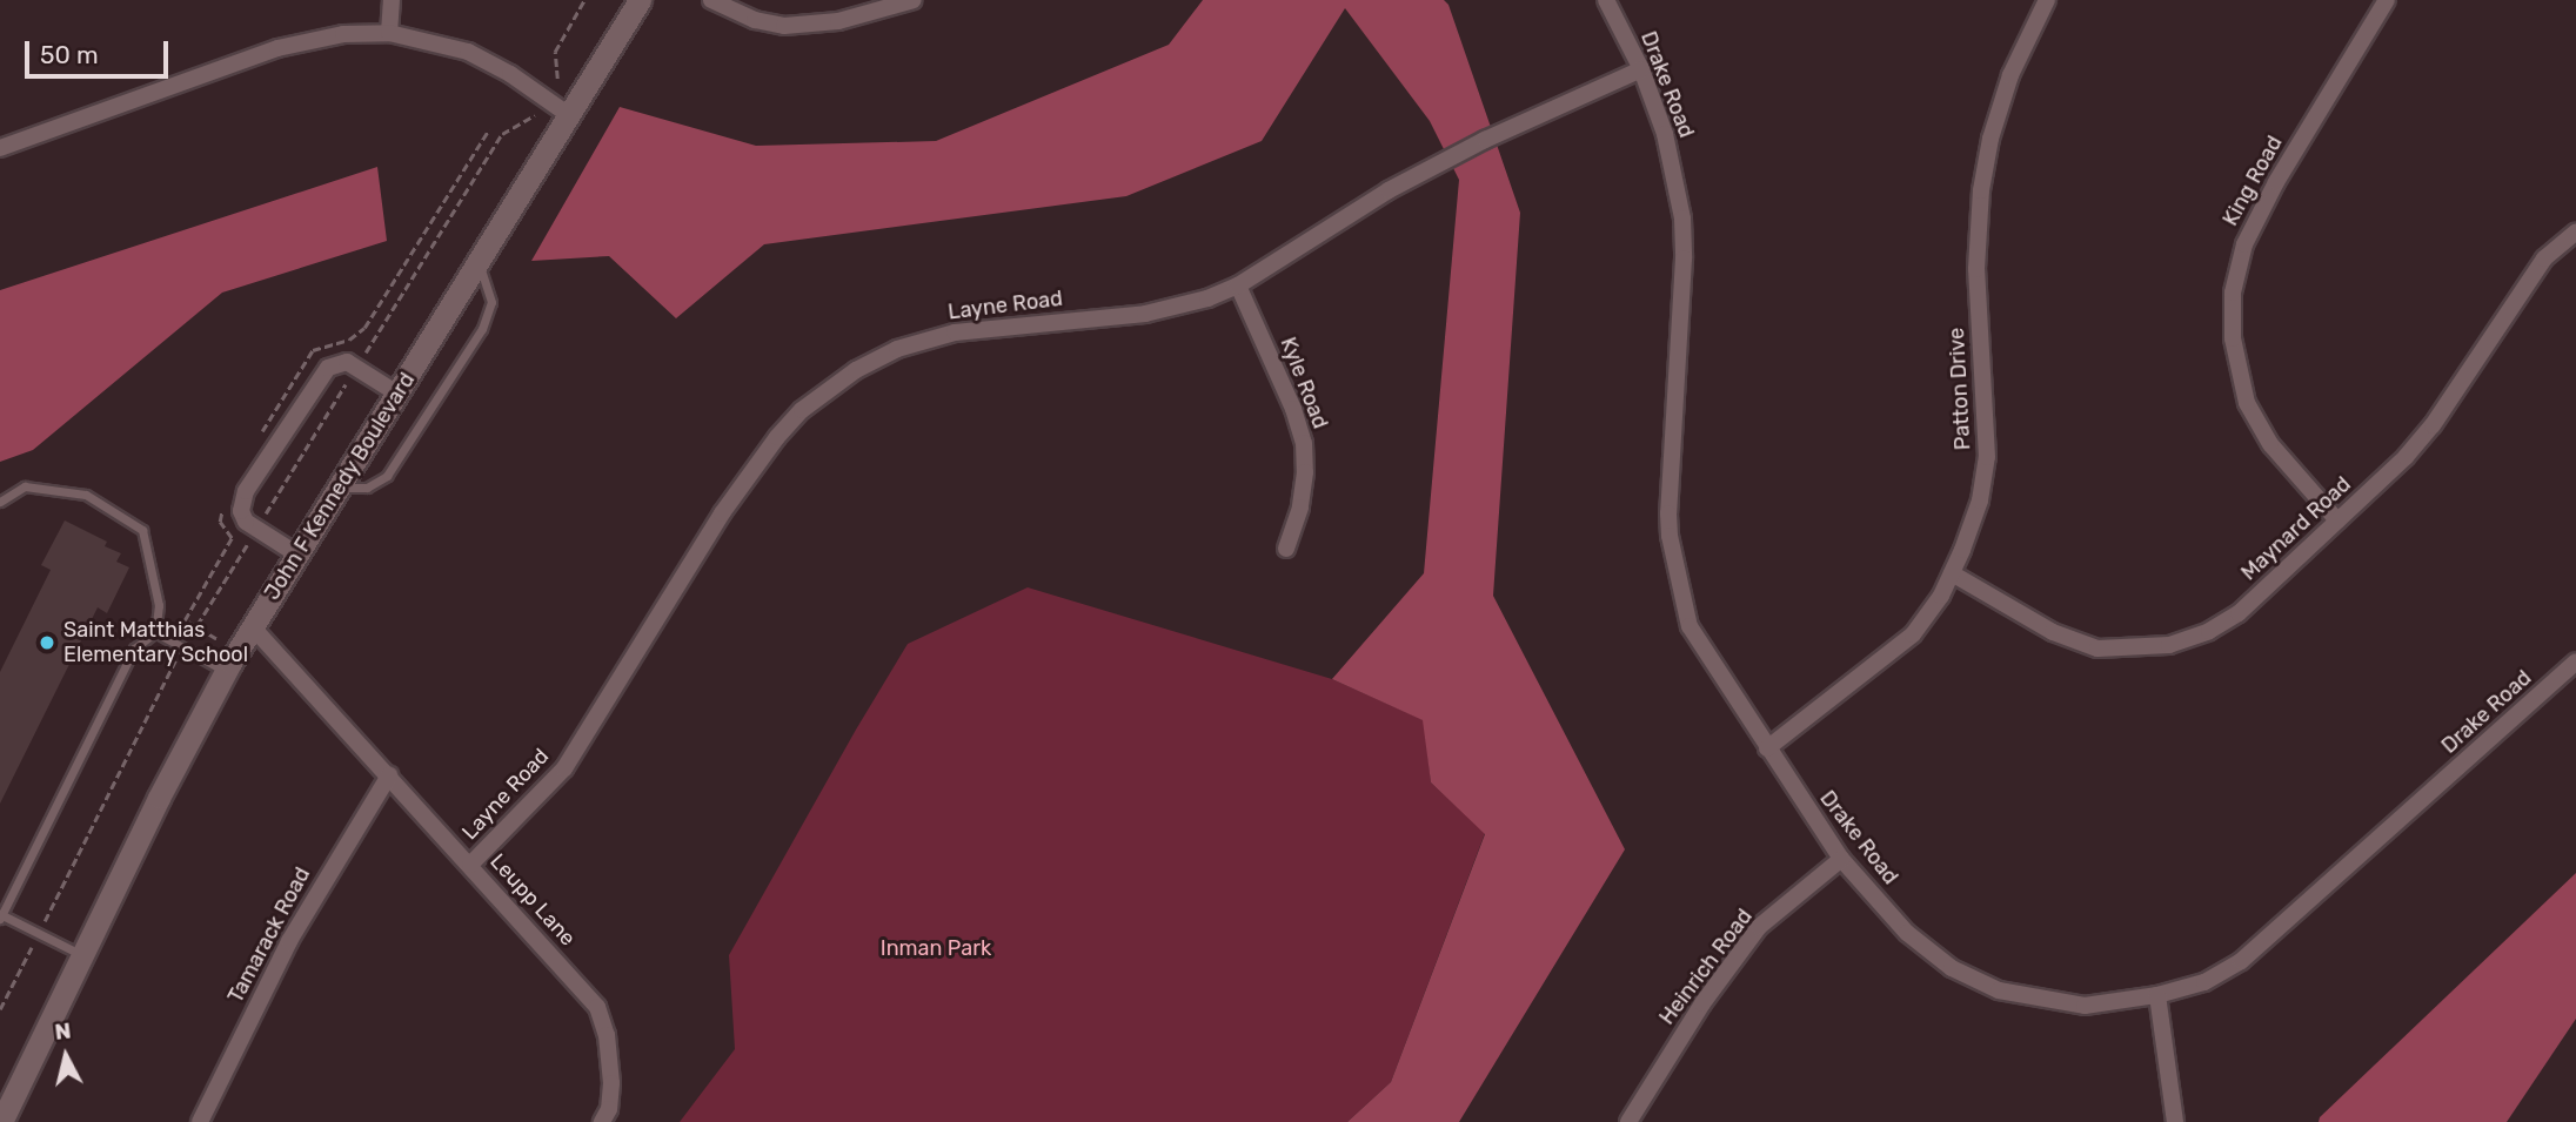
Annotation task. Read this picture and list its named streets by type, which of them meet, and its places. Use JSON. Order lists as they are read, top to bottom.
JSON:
{
  "streets": {
    "street": [
      "Drake Road",
      "King Road",
      "Layne Road",
      "Kyle Road",
      "Patton Drive",
      "John F Kennedy Boulevard",
      "Maynard Road",
      "Leupp Lane",
      "Tamarack Road",
      "Heinrich Road"
    ]
  },
  "crossings": [
    ["Drake Road", "Layne Road"],
    ["Drake Road", "Patton Drive"],
    ["Drake Road", "Heinrich Road"],
    ["King Road", "Maynard Road"],
    ["Layne Road", "Kyle Road"],
    ["Layne Road", "Leupp Lane"],
    ["Patton Drive", "Maynard Road"],
    ["John F Kennedy Boulevard", "Leupp Lane"],
    ["Leupp Lane", "Tamarack Road"]
  ],
  "parks": ["Inman Park"],
  "places": ["Saint Matthias Elementary School"],
  "scale_bar": "50 m",
  "north": "top"
}
